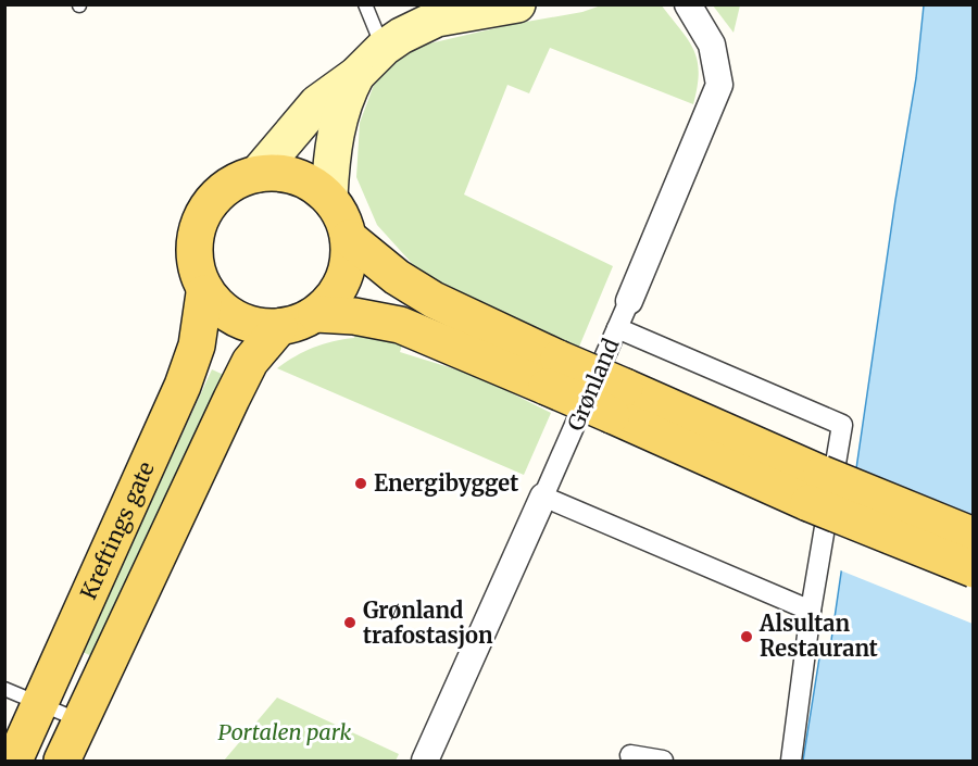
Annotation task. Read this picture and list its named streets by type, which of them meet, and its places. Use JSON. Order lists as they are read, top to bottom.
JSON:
{
  "streets": {
    "main road": ["Kreftings gate"],
    "street": ["Grønland"]
  },
  "parks": ["Portalen park"],
  "places": ["Energibygget", "Grønland trafostasjon", "Alsultan Restaurant"]
}
